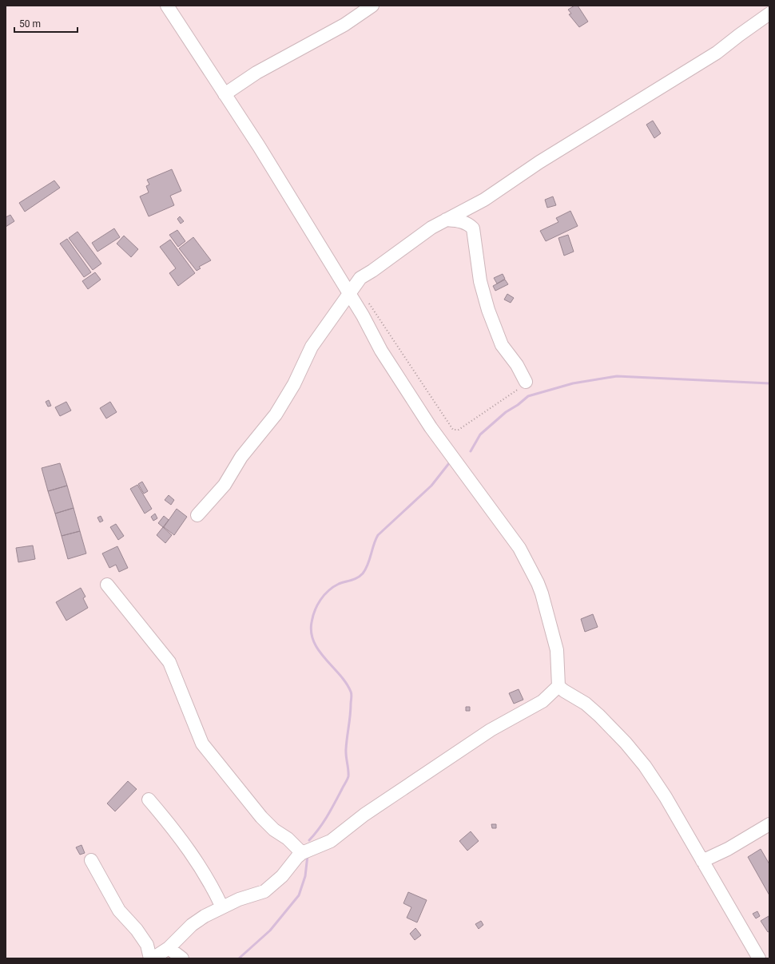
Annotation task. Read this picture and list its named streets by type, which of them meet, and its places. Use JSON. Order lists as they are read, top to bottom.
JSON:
{
  "scale_bar": "50 m"
}
